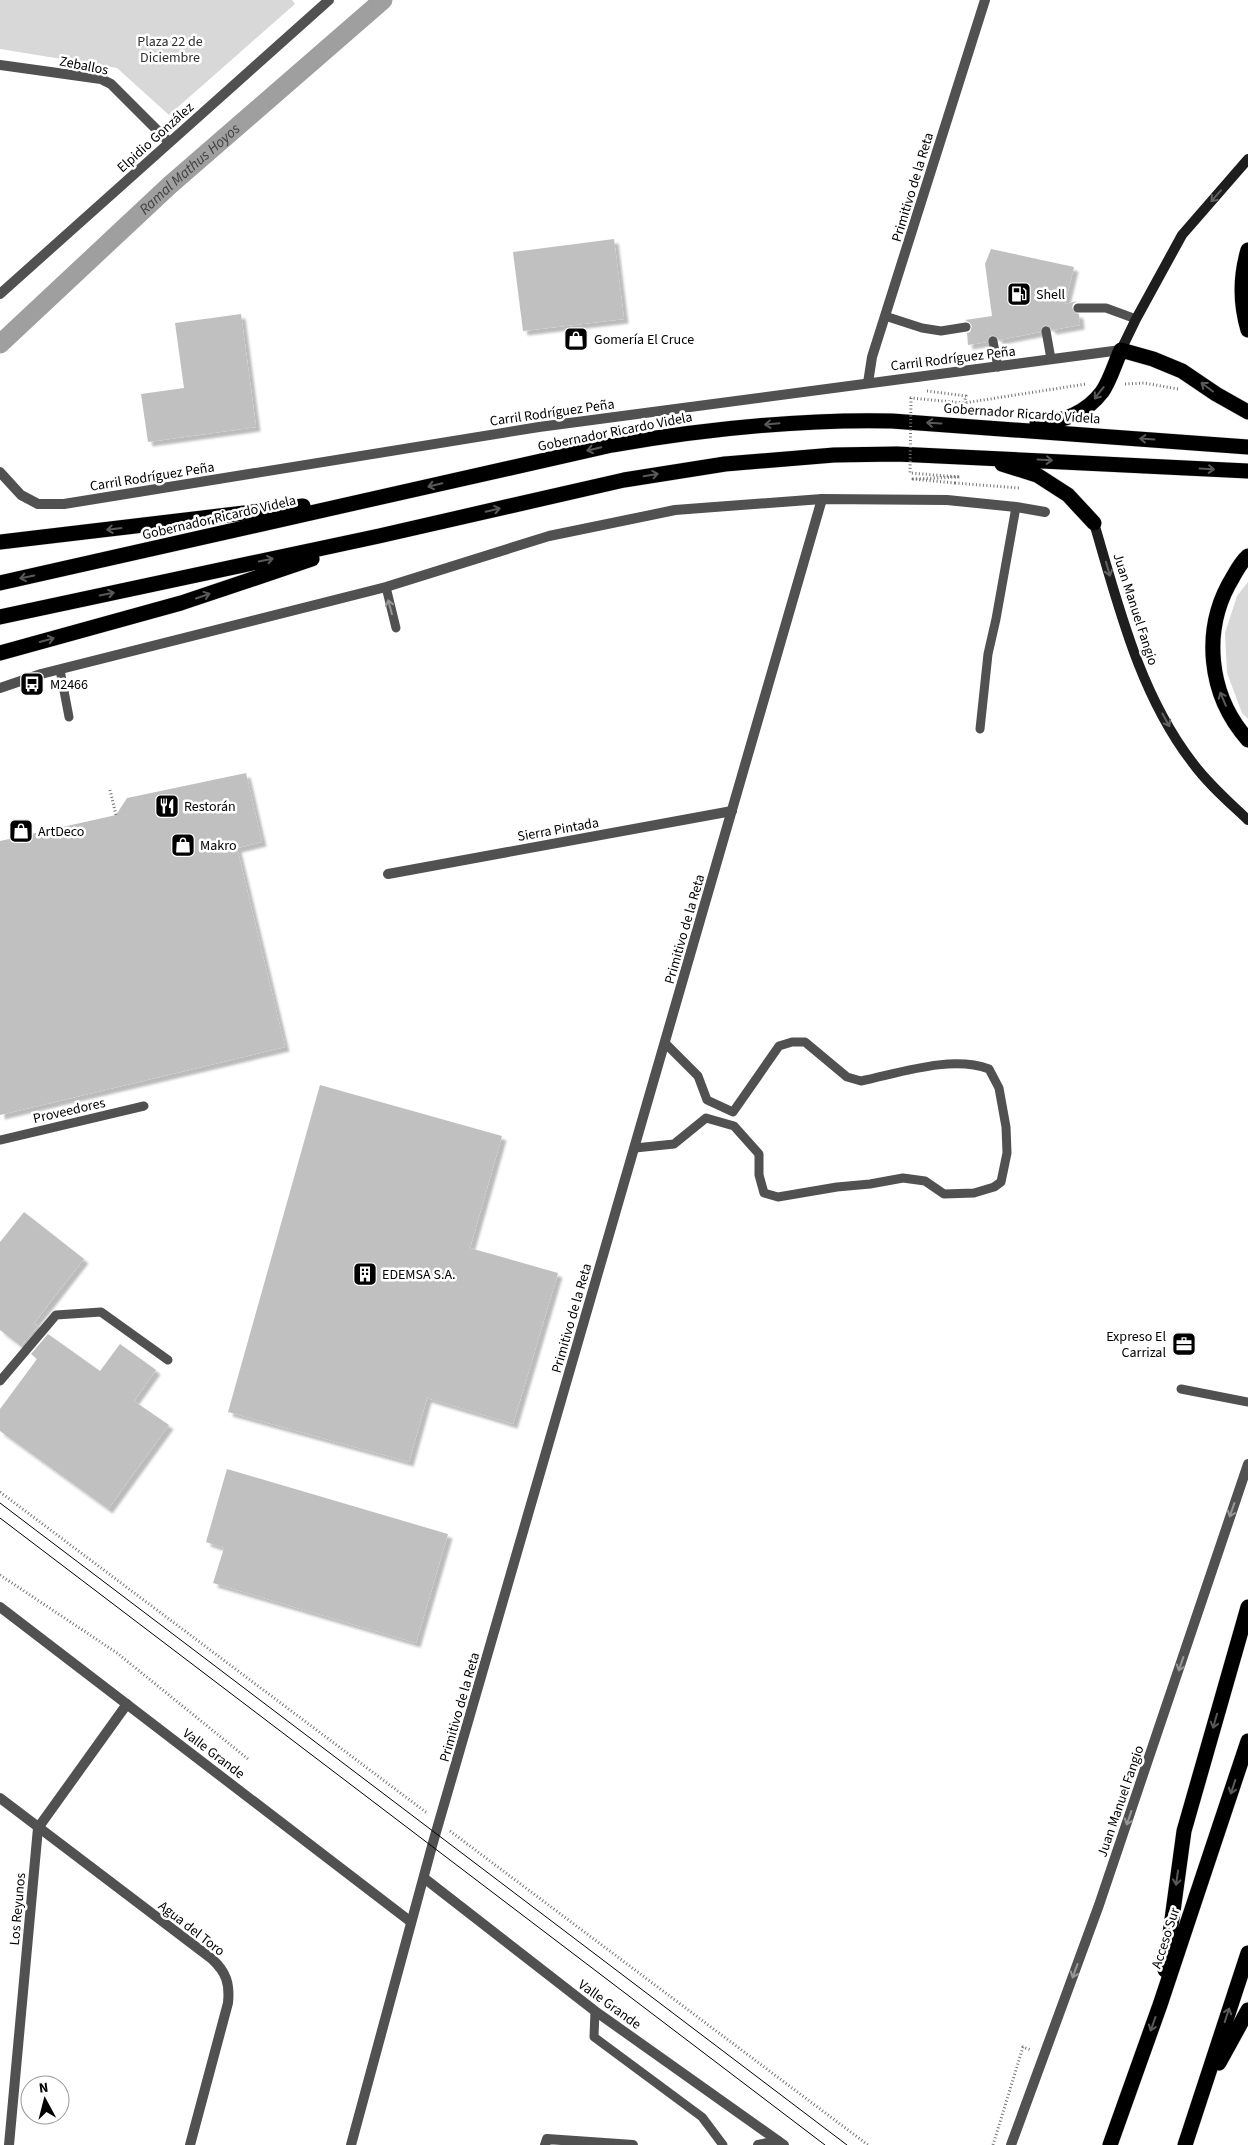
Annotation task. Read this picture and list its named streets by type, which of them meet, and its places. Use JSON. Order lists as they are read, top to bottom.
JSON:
{
  "streets": {
    "highway": ["Gobernador Ricardo Videla", "Acceso Sur"],
    "main road": ["Juan Manuel Fangio"],
    "street": [
      "Zeballos",
      "Elpidio González",
      "Primitivo de la Reta",
      "Carril Rodríguez Peña",
      "Sierra Pintada",
      "Valle Grande",
      "Los Reyunos",
      "Agua del Toro"
    ],
    "lane": ["Proveedores"]
  },
  "crossings": [
    ["Zeballos", "Elpidio González"],
    ["Primitivo de la Reta", "Carril Rodríguez Peña"],
    ["Primitivo de la Reta", "Sierra Pintada"],
    ["Primitivo de la Reta", "Valle Grande"],
    ["Los Reyunos", "Agua del Toro"]
  ],
  "one_way": ["Juan Manuel Fangio"],
  "water": ["Ramal Mathus Hoyos"],
  "parks": ["Plaza 22 de Diciembre"],
  "places": {
    "fuel station": ["Shell"],
    "shop": ["Gomería El Cruce", "ArtDeco", "Makro"],
    "bus stop": ["M2466"],
    "restaurant": ["Restorán"],
    "building": ["EDEMSA S.A."],
    "office": ["Expreso El Carrizal"]
  },
  "north": "top"
}
